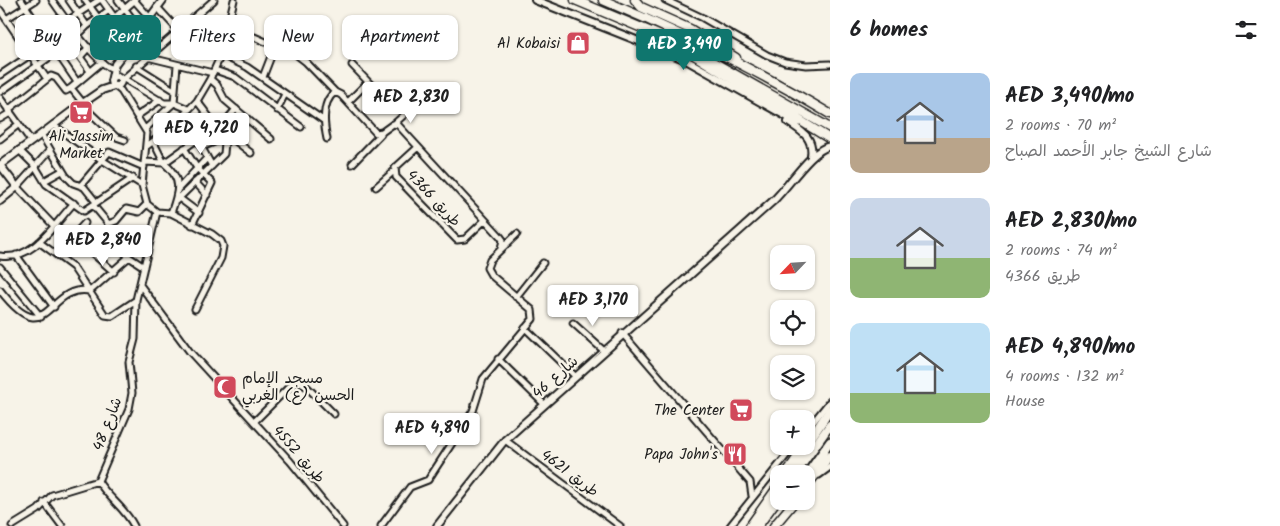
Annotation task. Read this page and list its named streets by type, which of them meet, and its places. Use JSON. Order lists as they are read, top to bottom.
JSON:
{
  "streets": {
    "street": [
      "طريق 4366",
      "شارع 46",
      "شارع 48",
      "طريق 4552",
      "طريق 4621"
    ]
  },
  "crossings": [
    ["شارع 46", "طريق 4621"],
    ["شارع 48", "طريق 4552"]
  ],
  "places": {
    "shop": ["Al Kobaisi"],
    "supermarket": ["Ali Jassim Market", "The Center"],
    "mosque": ["مسجد الإمام الحسن (ع) الغربي"],
    "restaurant": ["Papa John's"]
  },
  "north": "bottom left",
  "page": {
    "heading": "6 homes",
    "chip": [
      "Buy",
      "Rent",
      "Filters",
      "New",
      "Apartment"
    ],
    "price": [
      "AED 3,490",
      "AED 2,830",
      "AED 4,720",
      "AED 2,840",
      "AED 3,170",
      "AED 4,890"
    ],
    "list": [
      {
        "name": "AED 3,490/mo",
        "note": "2 rooms · 70 m² · شارع الشيخ جابر الأحمد الصباح"
      },
      {
        "name": "AED 2,830/mo",
        "note": "2 rooms · 74 m² · طريق 4366"
      },
      {
        "name": "AED 4,890/mo",
        "note": "4 rooms · 132 m² · House"
      }
    ],
    "map_buttons": ["+", "−"]
  }
}
